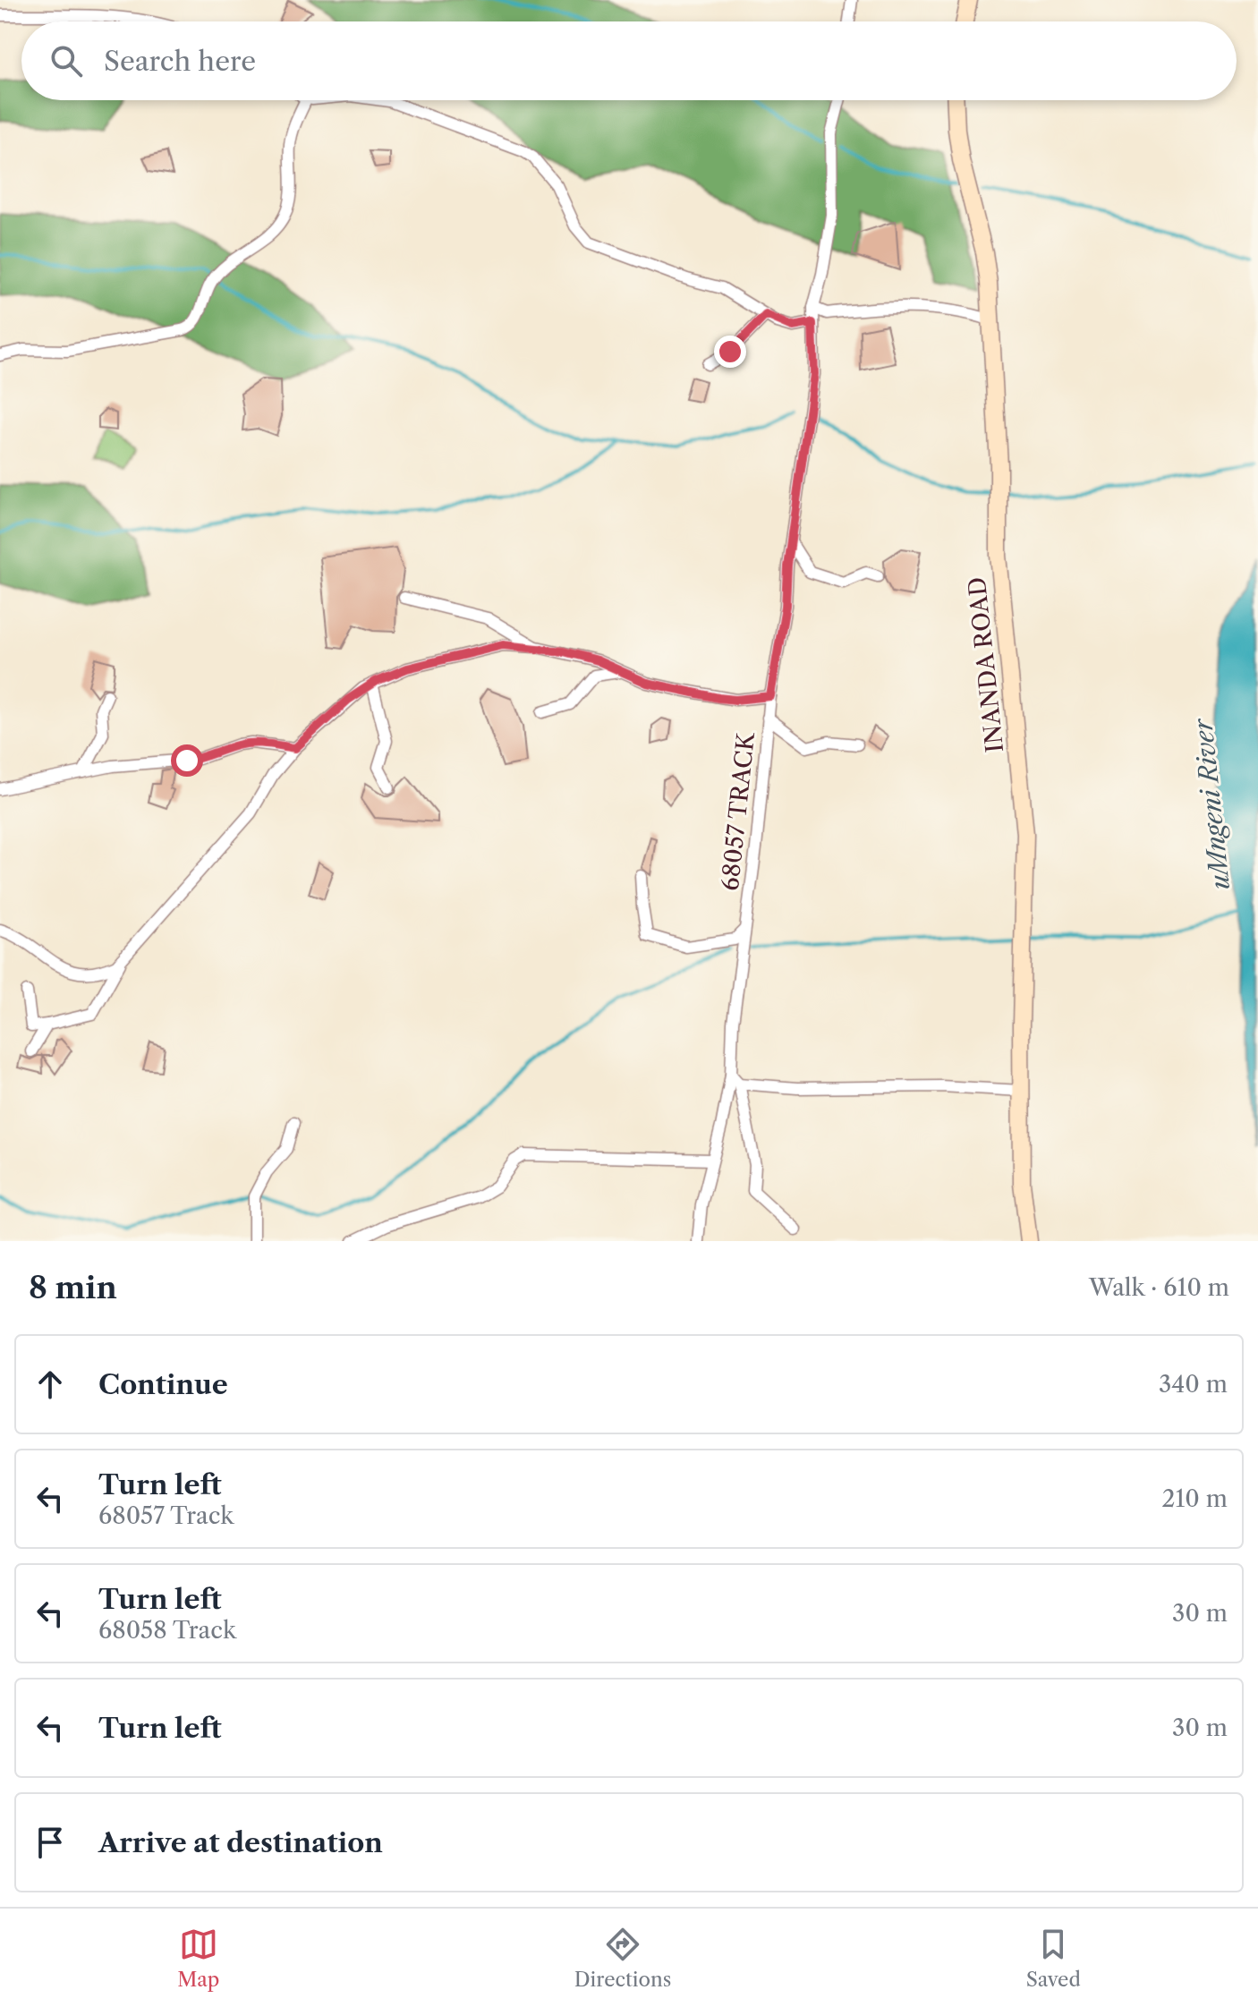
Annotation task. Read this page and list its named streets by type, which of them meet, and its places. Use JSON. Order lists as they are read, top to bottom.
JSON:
{
  "streets": {
    "street": ["INANDA ROAD", "68057 TRACK"]
  },
  "water": ["uMngeni River"],
  "page": {
    "search": "Search here",
    "heading": ["8 min", "Walk · 610 m"],
    "list": [
      ["Continue", "340 m"],
      ["Turn left", "68057 Track", "210 m"],
      ["Turn left", "68058 Track", "30 m"],
      ["Turn left", "30 m"],
      "Arrive at destination"
    ],
    "nav": ["Map", "Directions", "Saved"]
  }
}
